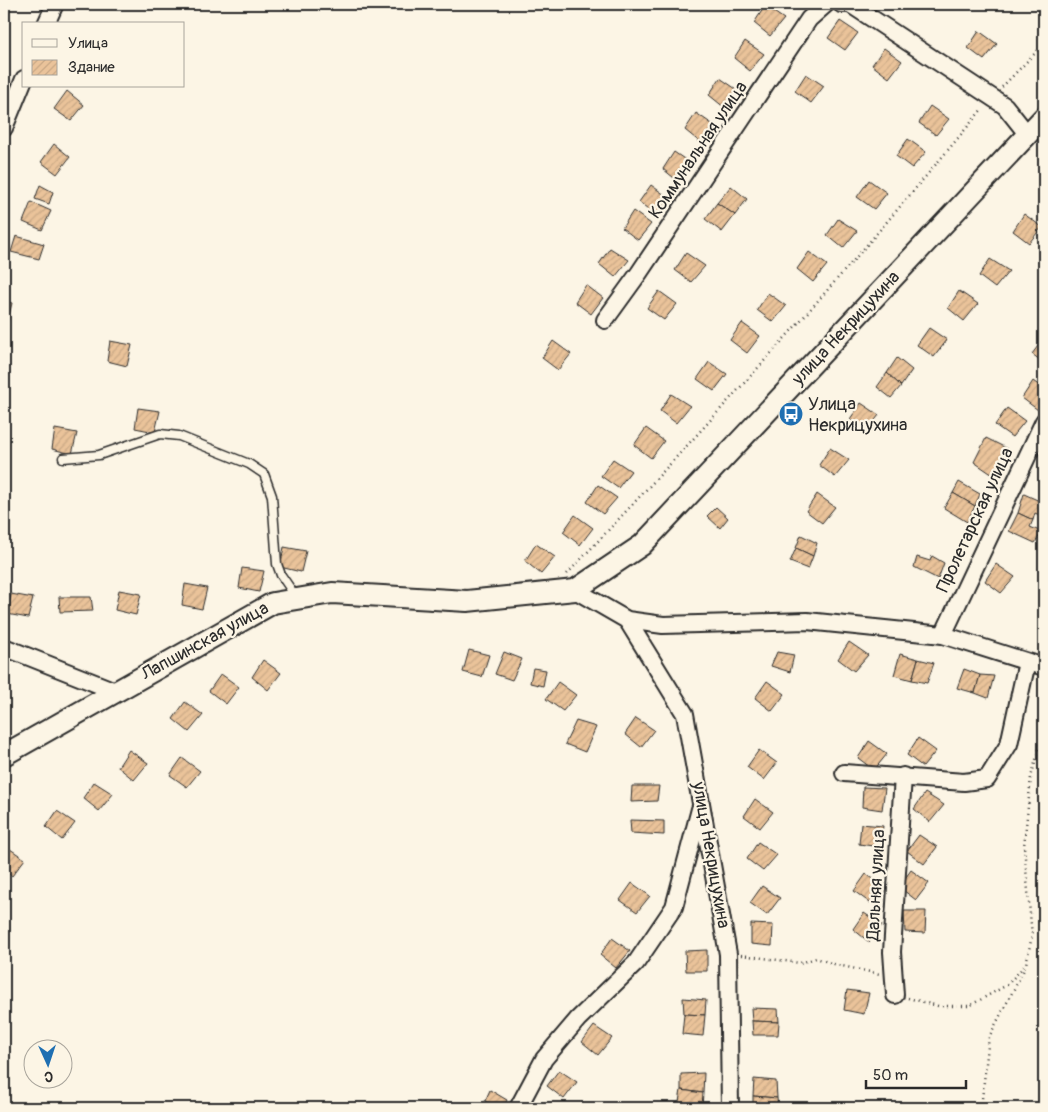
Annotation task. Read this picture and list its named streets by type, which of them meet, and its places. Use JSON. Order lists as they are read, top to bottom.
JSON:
{
  "streets": {
    "street": [
      "Коммунальная улица",
      "улица Некрицухина",
      "Пролетарская улица",
      "Лапшинская улица",
      "Дальняя улица"
    ]
  },
  "crossings": [
    ["улица Некрицухина", "Лапшинская улица"]
  ],
  "places": {
    "bus stop": ["Улица Некрицухина"]
  },
  "legend": ["Улица", "Здание"],
  "scale_bar": "50 m",
  "north": "bottom"
}
